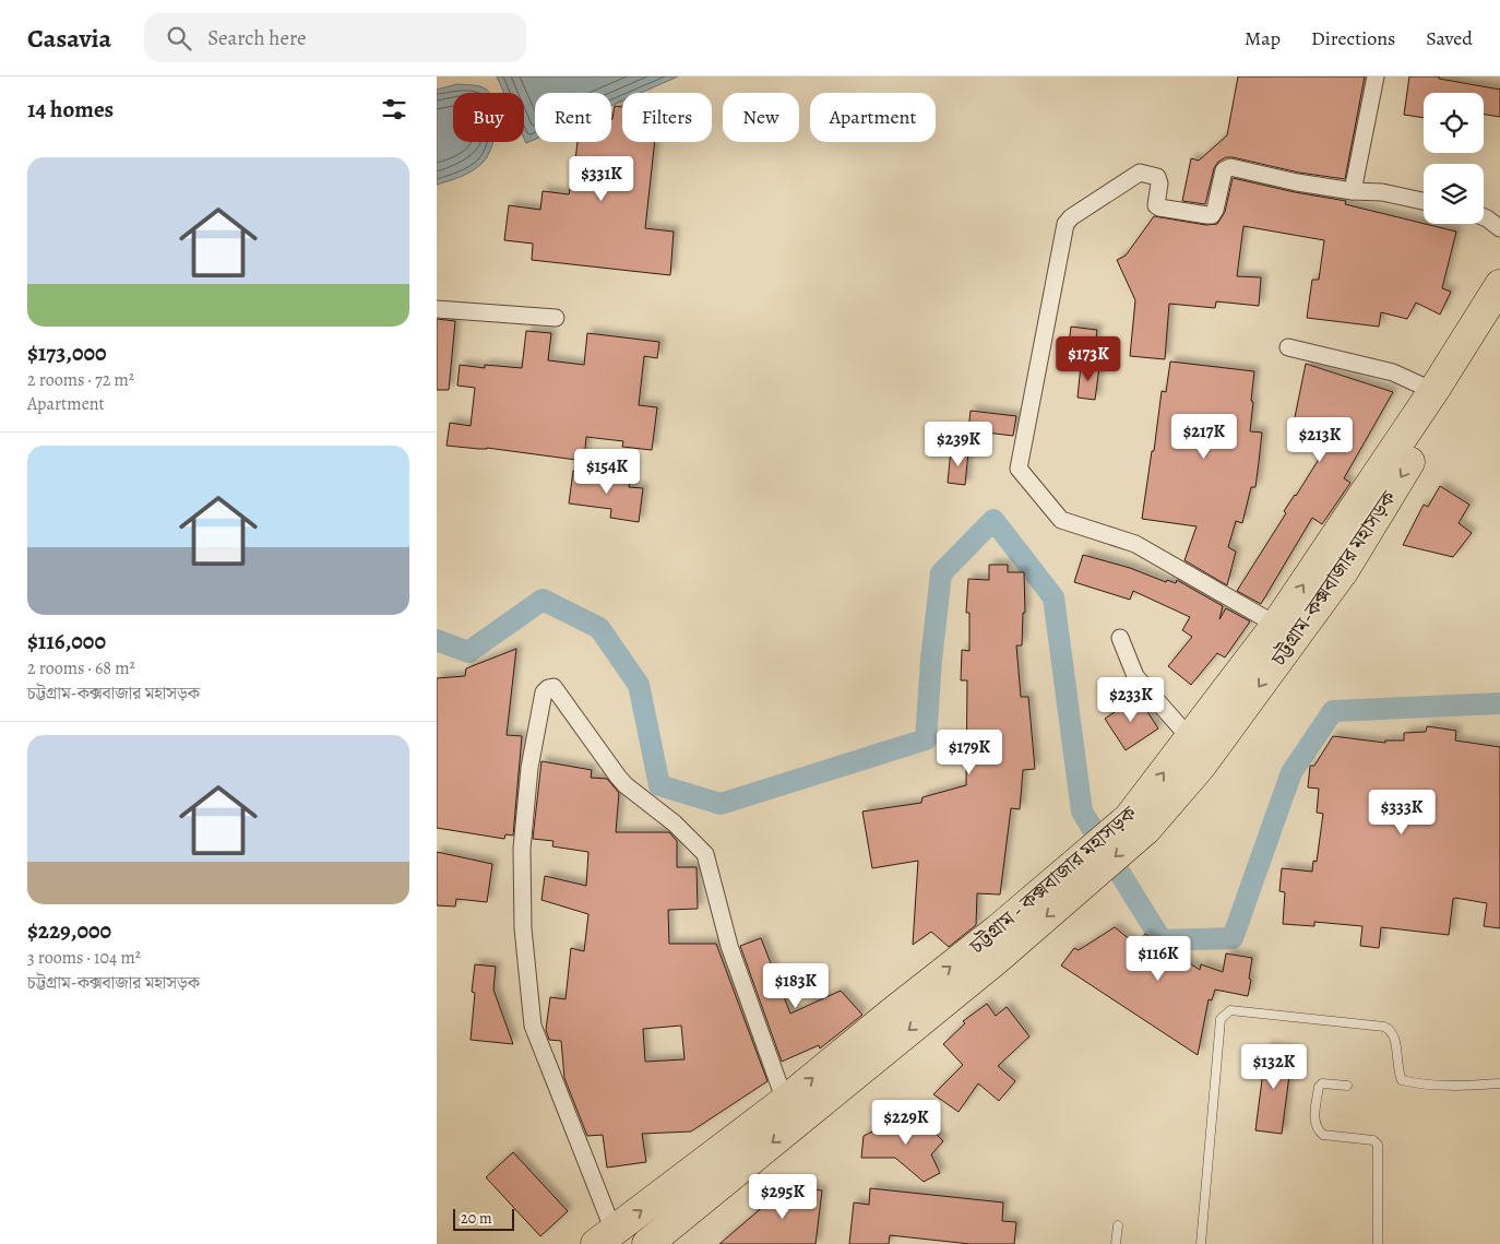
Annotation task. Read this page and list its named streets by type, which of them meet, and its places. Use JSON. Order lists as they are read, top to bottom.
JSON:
{
  "streets": {
    "highway": ["চট্টগ্রাম-কক্সবাজার মহাসড়ক", "চট্টগ্রাম - কক্সবাজার মহাসড়ক"]
  },
  "crossings": [
    ["চট্টগ্রাম-কক্সবাজার মহাসড়ক", "চট্টগ্রাম - কক্সবাজার মহাসড়ক"]
  ],
  "one_way": ["চট্টগ্রাম-কক্সবাজার মহাসড়ক"],
  "scale_bar": "20 m",
  "page": {
    "header": "Casavia",
    "search": "Search here",
    "nav": ["Map", "Directions", "Saved"],
    "heading": "14 homes",
    "chip": [
      "Buy",
      "Rent",
      "Filters",
      "New",
      "Apartment"
    ],
    "list": [
      {
        "name": "$173,000",
        "note": "2 rooms · 72 m² · Apartment"
      },
      {
        "name": "$116,000",
        "note": "2 rooms · 68 m² · চট্টগ্রাম-কক্সবাজার মহাসড়ক"
      },
      {
        "name": "$229,000",
        "note": "3 rooms · 104 m² · চট্টগ্রাম-কক্সবাজার মহাসড়ক"
      }
    ],
    "price": [
      "$331K",
      "$173K",
      "$217K",
      "$213K",
      "$239K",
      "$154K",
      "$233K",
      "$179K",
      "$333K",
      "$116K",
      "$183K",
      "$132K",
      "$229K",
      "$295K"
    ],
    "scale": "20 m"
  }
}
